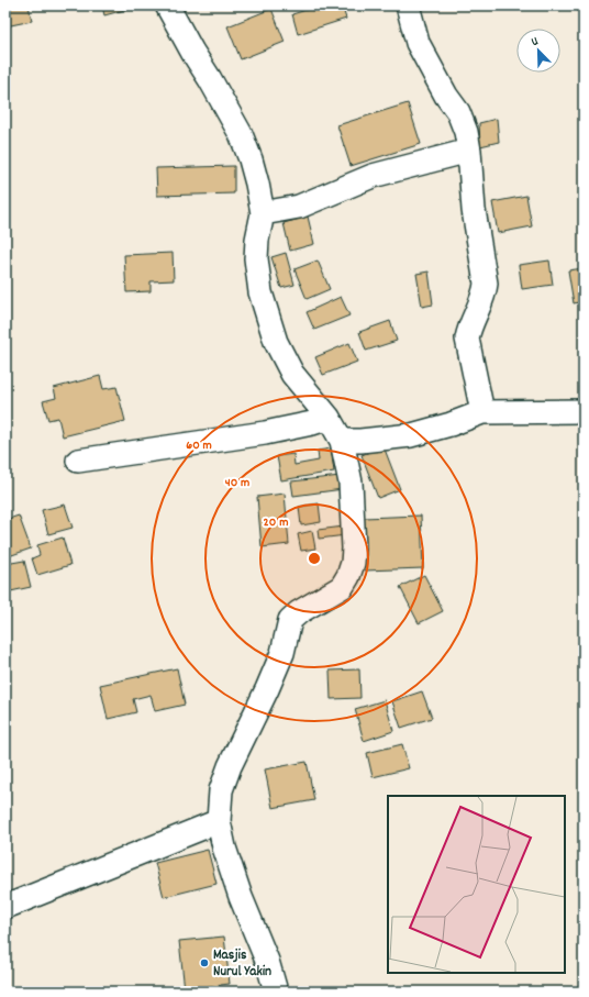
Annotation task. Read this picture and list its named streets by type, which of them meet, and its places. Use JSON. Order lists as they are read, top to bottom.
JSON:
{
  "places": ["Masjis Nurul Yakin"],
  "north": "top left",
  "rings": ["60 m", "40 m", "20 m"]
}
